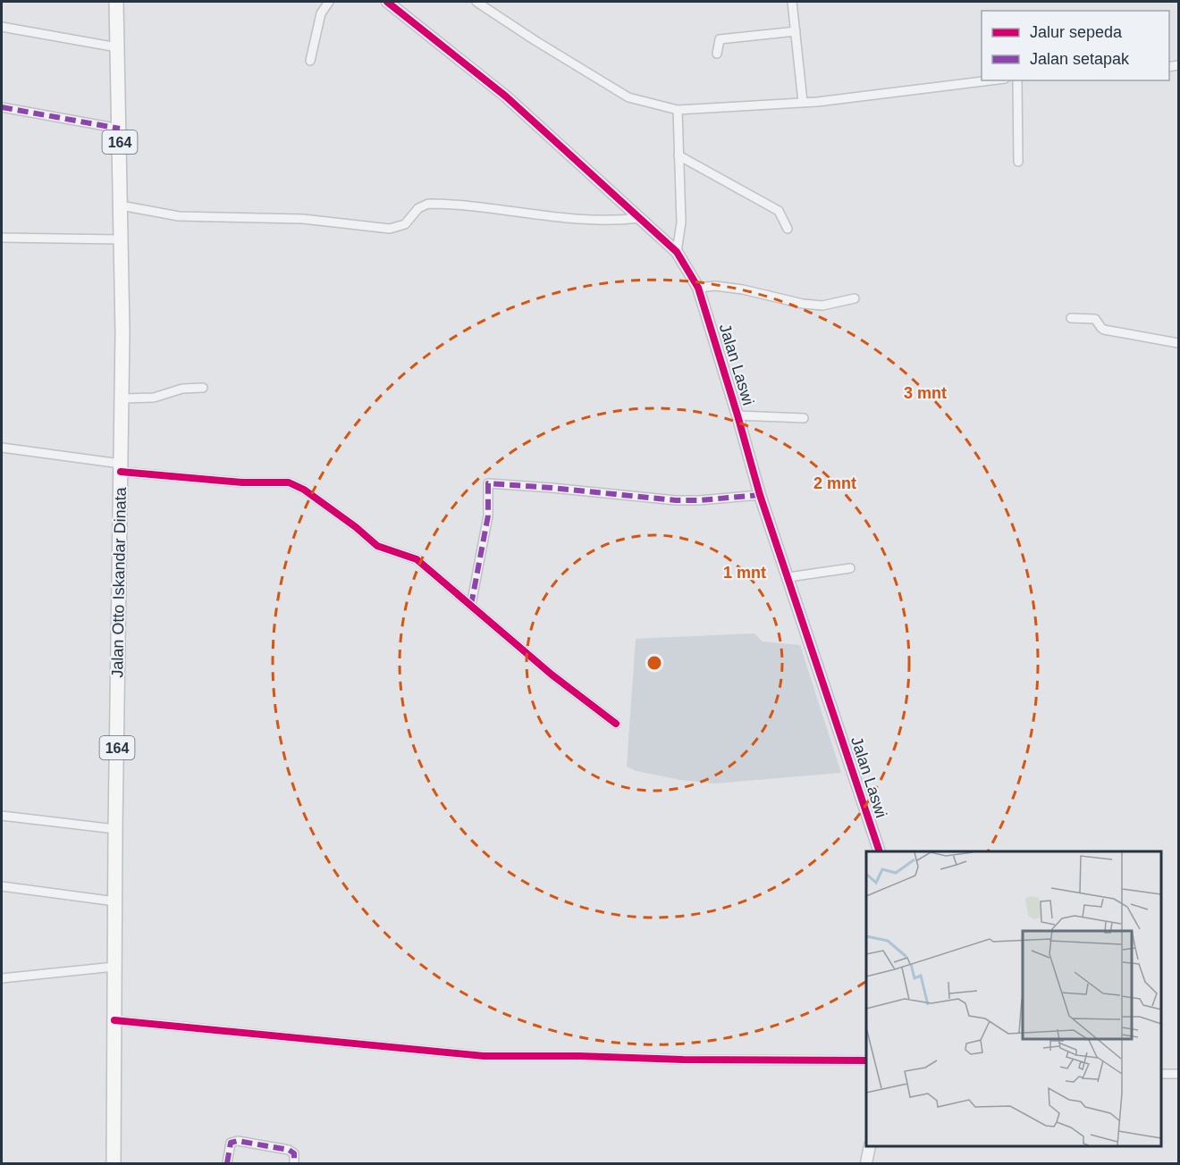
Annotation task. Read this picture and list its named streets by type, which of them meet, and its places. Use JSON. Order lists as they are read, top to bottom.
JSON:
{
  "streets": {
    "main road": ["164", "Jalan Otto Iskandar Dinata"],
    "street": ["Jalan Laswi"]
  },
  "legend": ["Jalur sepeda", "Jalan setapak"],
  "rings": ["3 mnt", "2 mnt", "1 mnt"]
}
